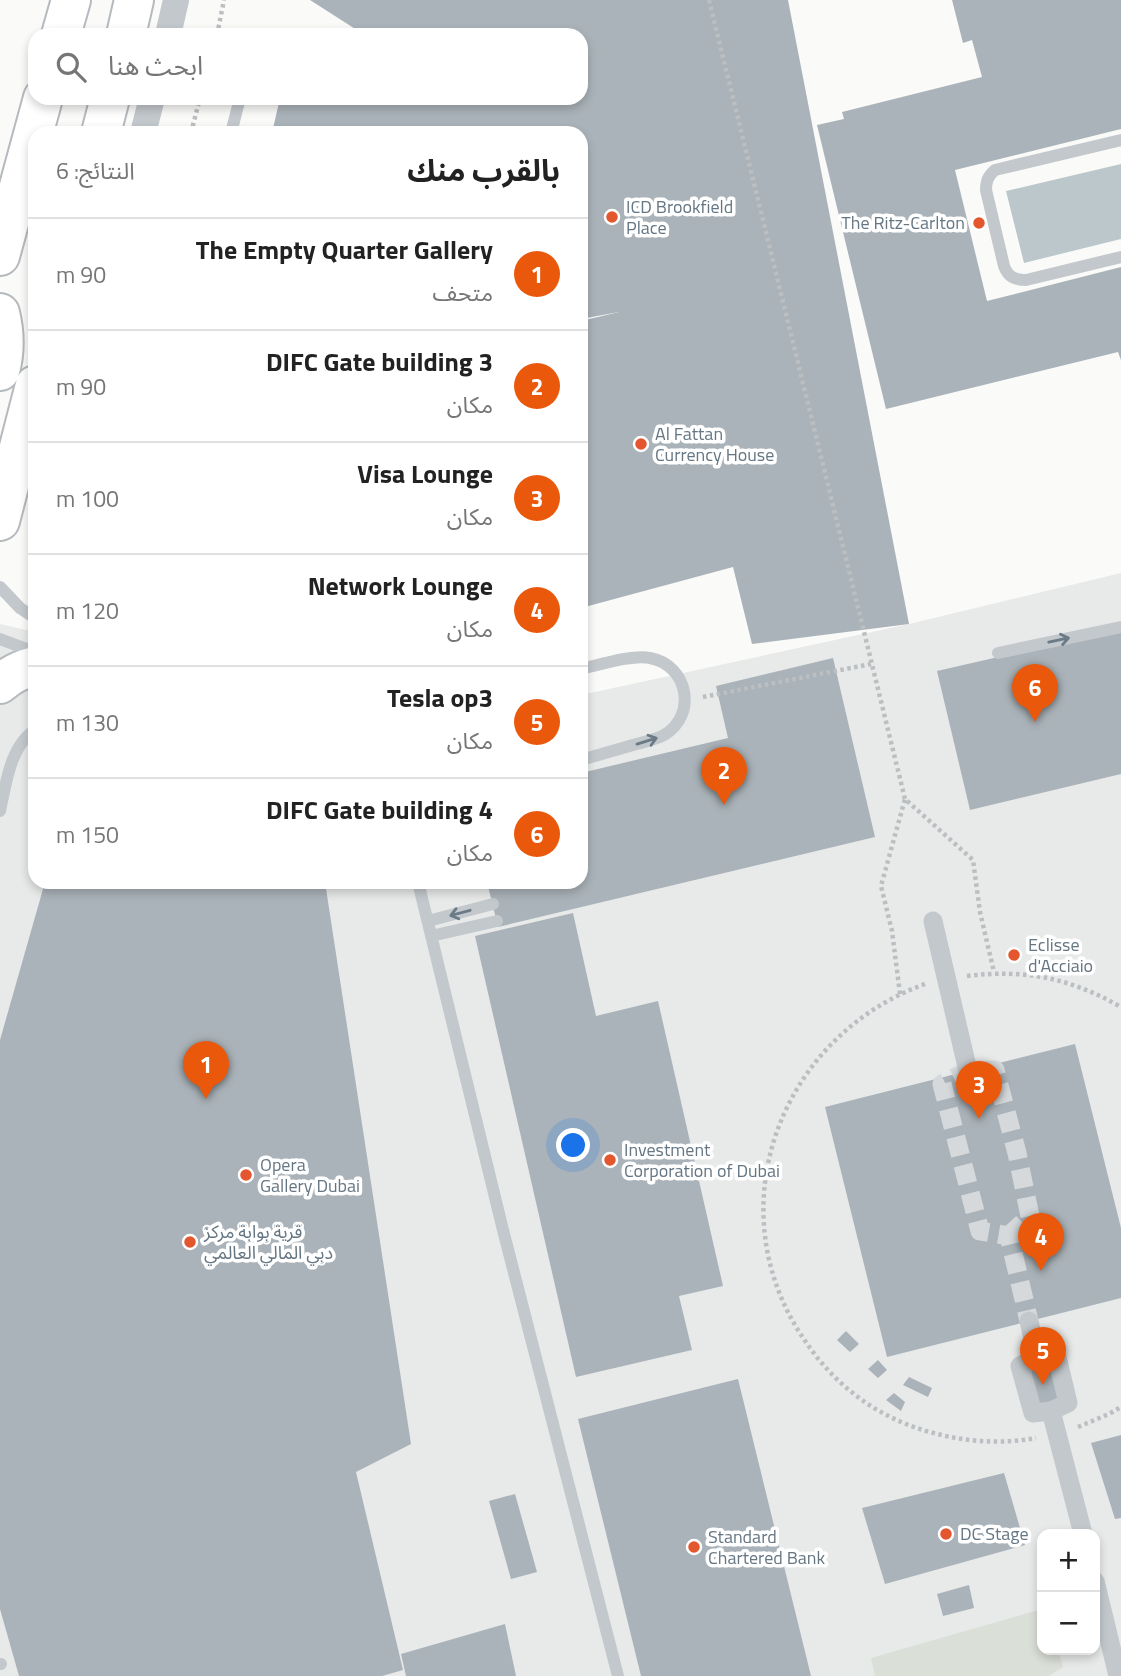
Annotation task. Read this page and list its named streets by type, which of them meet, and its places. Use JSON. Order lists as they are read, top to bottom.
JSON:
{
  "places": [
    "ICD Brookfield Place",
    "The Ritz-Carlton",
    "Al Fattan Currency House",
    "Eclisse d'Acciaio",
    "Investment Corporation of Dubai",
    "Opera Gallery Dubai",
    "قرية بوابة مركز دبي المالي العالمي",
    "DC Stage",
    "Standard Chartered Bank"
  ],
  "page": {
    "search": "ابحث هنا",
    "heading": ["بالقرب منك", "النتائج: 6"],
    "list": [
      {
        "mark": "1",
        "name": "The Empty Quarter Gallery",
        "note": "متحف",
        "value": "90 m"
      },
      {
        "mark": "2",
        "name": "DIFC Gate building 3",
        "note": "مكان",
        "value": "90 m"
      },
      {
        "mark": "3",
        "name": "Visa Lounge",
        "note": "مكان",
        "value": "100 m"
      },
      {
        "mark": "4",
        "name": "Network Lounge",
        "note": "مكان",
        "value": "120 m"
      },
      {
        "mark": "5",
        "name": "Tesla op3",
        "note": "مكان",
        "value": "130 m"
      },
      {
        "mark": "6",
        "name": "DIFC Gate building 4",
        "note": "مكان",
        "value": "150 m"
      }
    ],
    "pins": [
      "6",
      "2",
      "1",
      "3",
      "4",
      "5"
    ],
    "map_buttons": ["+", "−"]
  }
}
